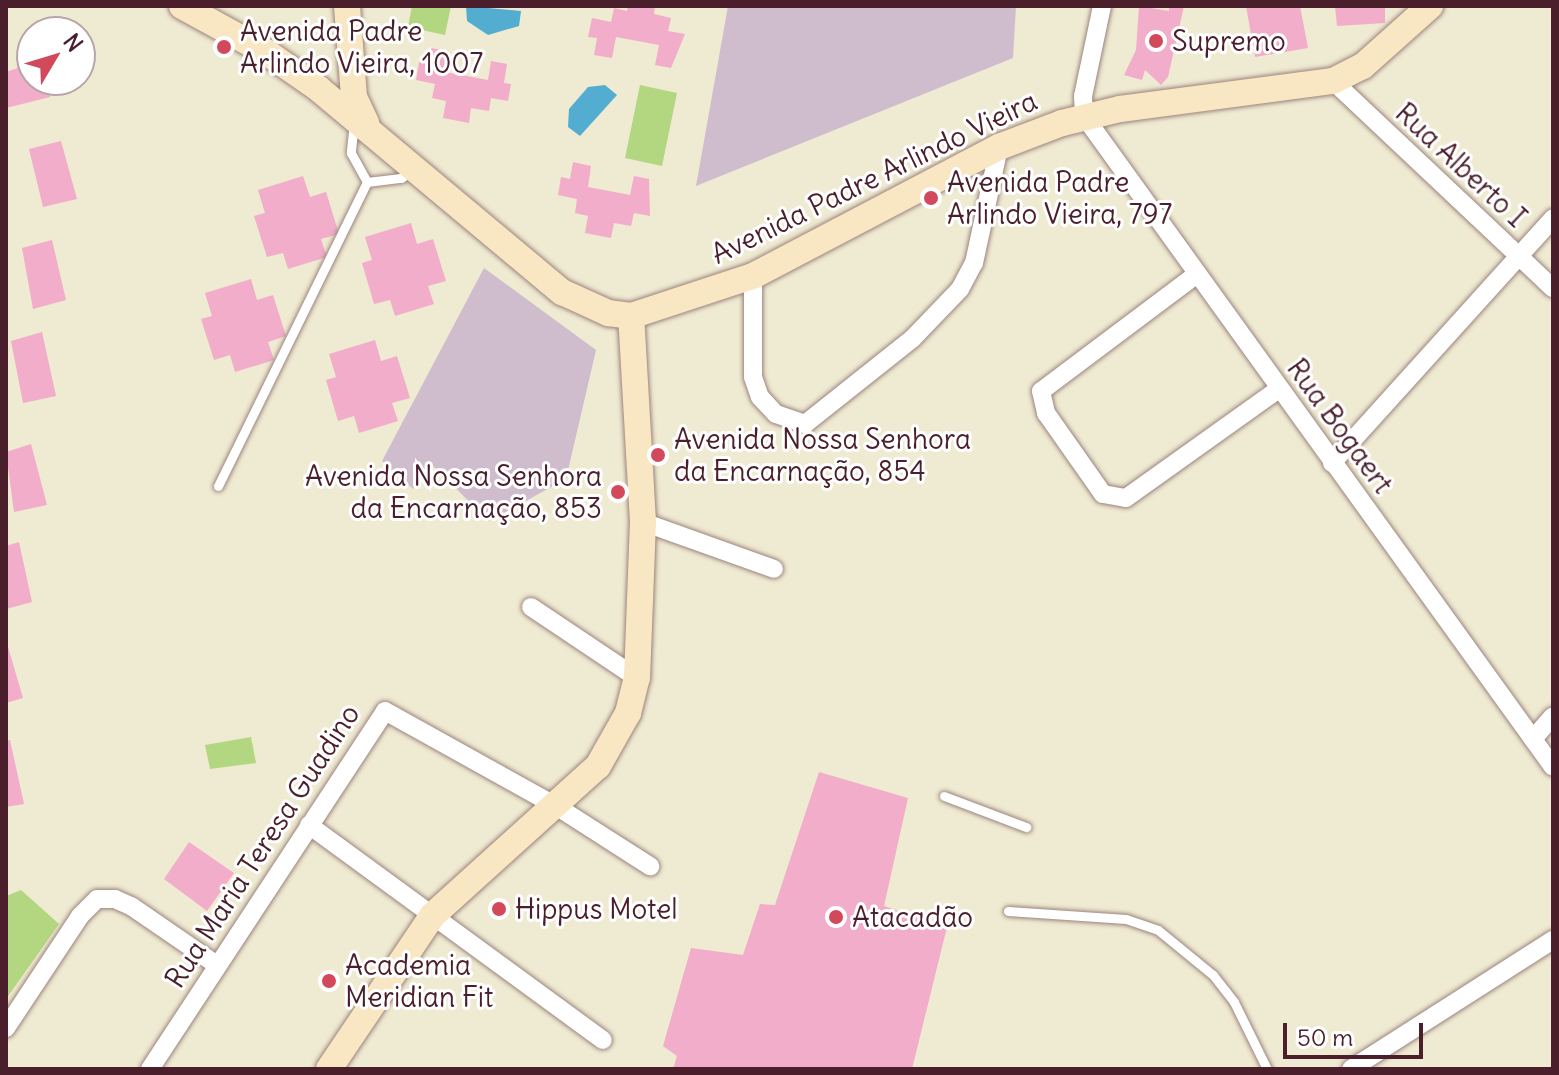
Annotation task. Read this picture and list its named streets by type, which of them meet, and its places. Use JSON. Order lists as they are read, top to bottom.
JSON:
{
  "streets": {
    "main road": ["Avenida Padre Arlindo Vieira"],
    "street": ["Rua Alberto I", "Rua Bogaert", "Rua Maria Teresa Guadino"]
  },
  "crossings": [
    ["Rua Alberto I", "Avenida Padre Arlindo Vieira"],
    ["Avenida Padre Arlindo Vieira", "Rua Bogaert"]
  ],
  "places": [
    "Supremo",
    "Avenida Padre Arlindo Vieira, 1007",
    "Avenida Padre Arlindo Vieira, 797",
    "Avenida Nossa Senhora da Encarnação, 854",
    "Avenida Nossa Senhora da Encarnação, 853",
    "Hippus Motel",
    "Atacadão",
    "Academia Meridian Fit"
  ],
  "scale_bar": "50 m",
  "north": "top right"
}
